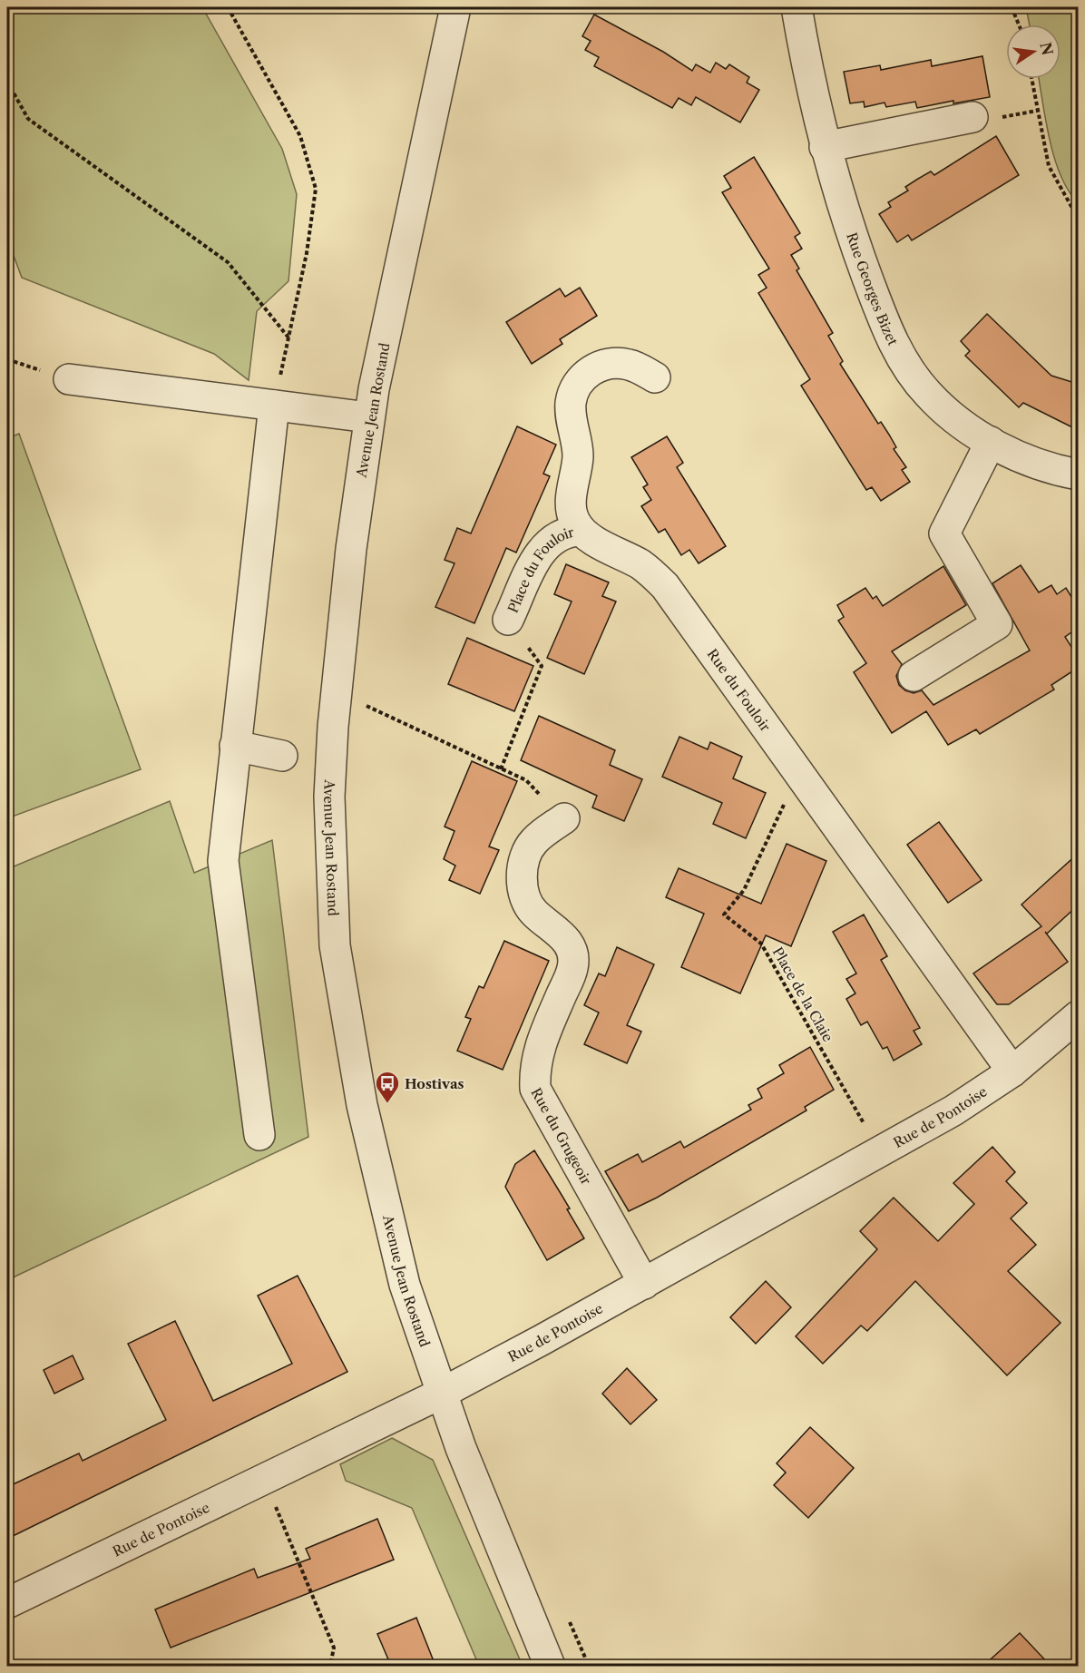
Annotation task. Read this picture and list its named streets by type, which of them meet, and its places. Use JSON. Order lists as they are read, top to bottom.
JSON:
{
  "streets": {
    "street": [
      "Rue Georges Bizet",
      "Avenue Jean Rostand",
      "Place du Fouloir",
      "Rue du Fouloir",
      "Rue de Pontoise",
      "Rue du Grugeoir"
    ],
    "path": ["Place de la Claie"]
  },
  "crossings": [
    ["Avenue Jean Rostand", "Rue de Pontoise"],
    ["Place du Fouloir", "Rue du Fouloir"],
    ["Rue du Fouloir", "Place de la Claie"],
    ["Rue du Fouloir", "Rue de Pontoise"],
    ["Place de la Claie", "Rue de Pontoise"],
    ["Rue de Pontoise", "Rue du Grugeoir"]
  ],
  "places": {
    "bus stop": ["Hostivas"]
  },
  "north": "right"
}
